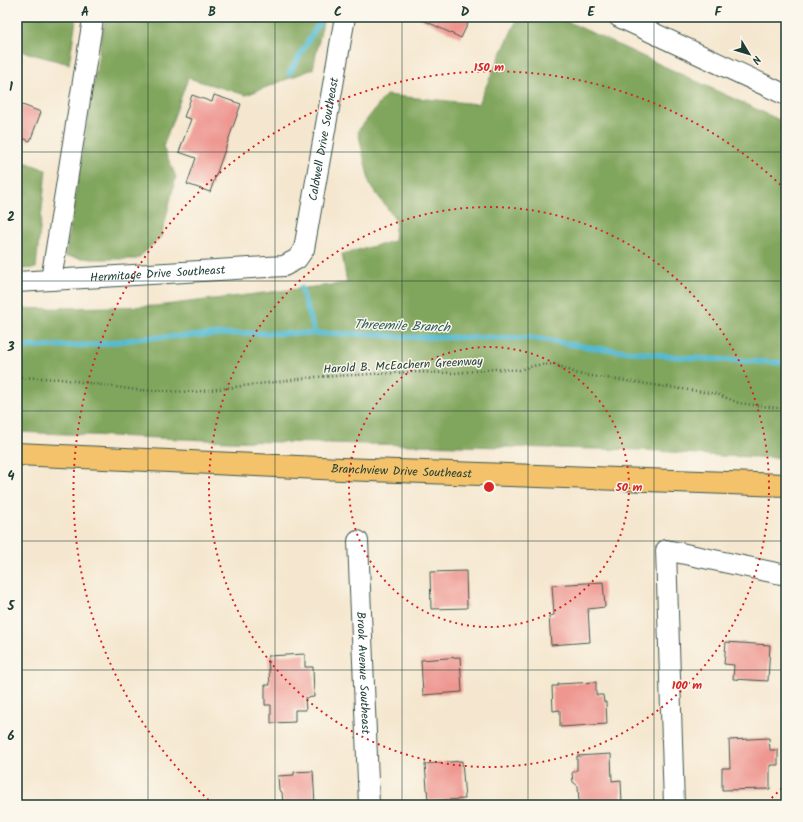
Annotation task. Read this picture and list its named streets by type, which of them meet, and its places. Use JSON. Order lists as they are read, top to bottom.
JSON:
{
  "streets": {
    "main road": ["Branchview Drive Southeast"],
    "street": ["Caldwell Drive Southeast", "Hermitage Drive Southeast", "Brook Avenue Southeast"],
    "path": ["Harold B. McEachern Greenway"]
  },
  "crossings": [
    ["Caldwell Drive Southeast", "Hermitage Drive Southeast"]
  ],
  "water": ["Threemile Branch"],
  "north": "bottom right",
  "grid": {
    "columns": [
      "A",
      "B",
      "C",
      "D",
      "E",
      "F"
    ],
    "rows": [
      "1",
      "2",
      "3",
      "4",
      "5",
      "6"
    ]
  },
  "rings": ["150 m", "50 m", "100 m"]
}
